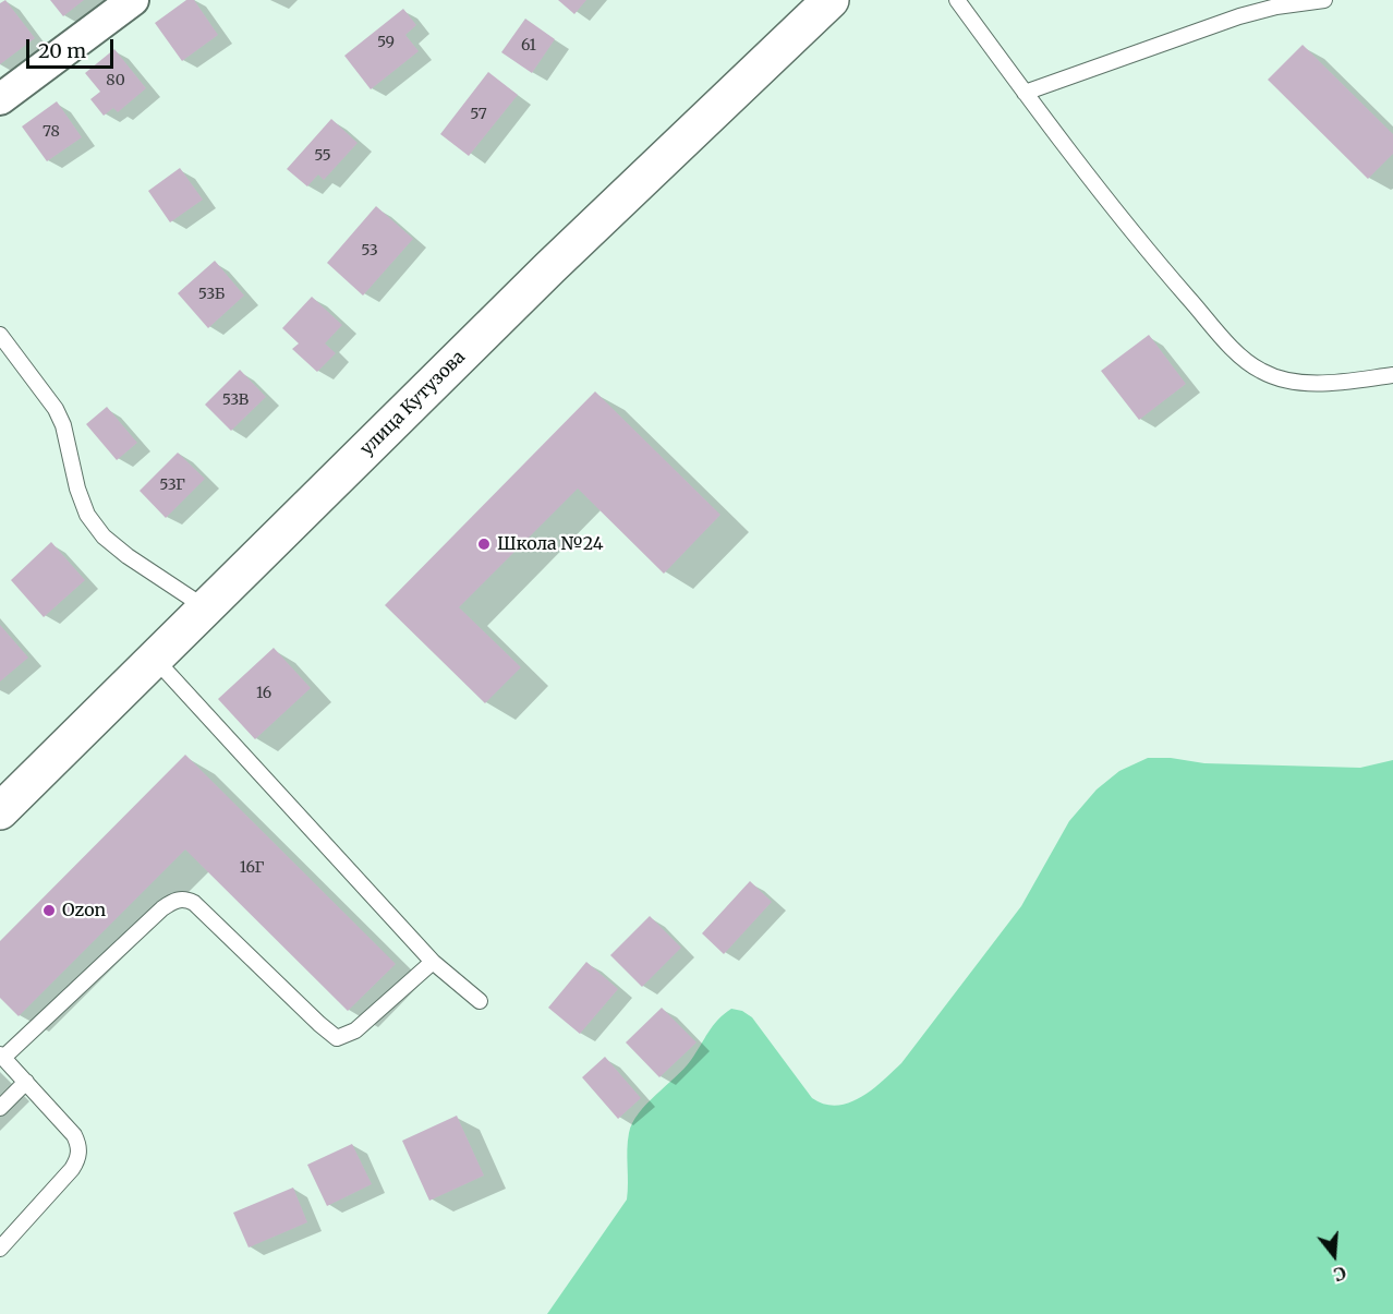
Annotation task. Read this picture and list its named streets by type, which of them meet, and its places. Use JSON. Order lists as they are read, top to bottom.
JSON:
{
  "streets": {
    "main road": ["улица Кутузова"]
  },
  "places": ["Школа №24", "Ozon"],
  "house_numbers": [
    "59",
    "61",
    "80",
    "57",
    "78",
    "55",
    "53",
    "53Б",
    "53В",
    "53Г",
    "16",
    "16Г"
  ],
  "scale_bar": "20 m",
  "north": "bottom"
}
